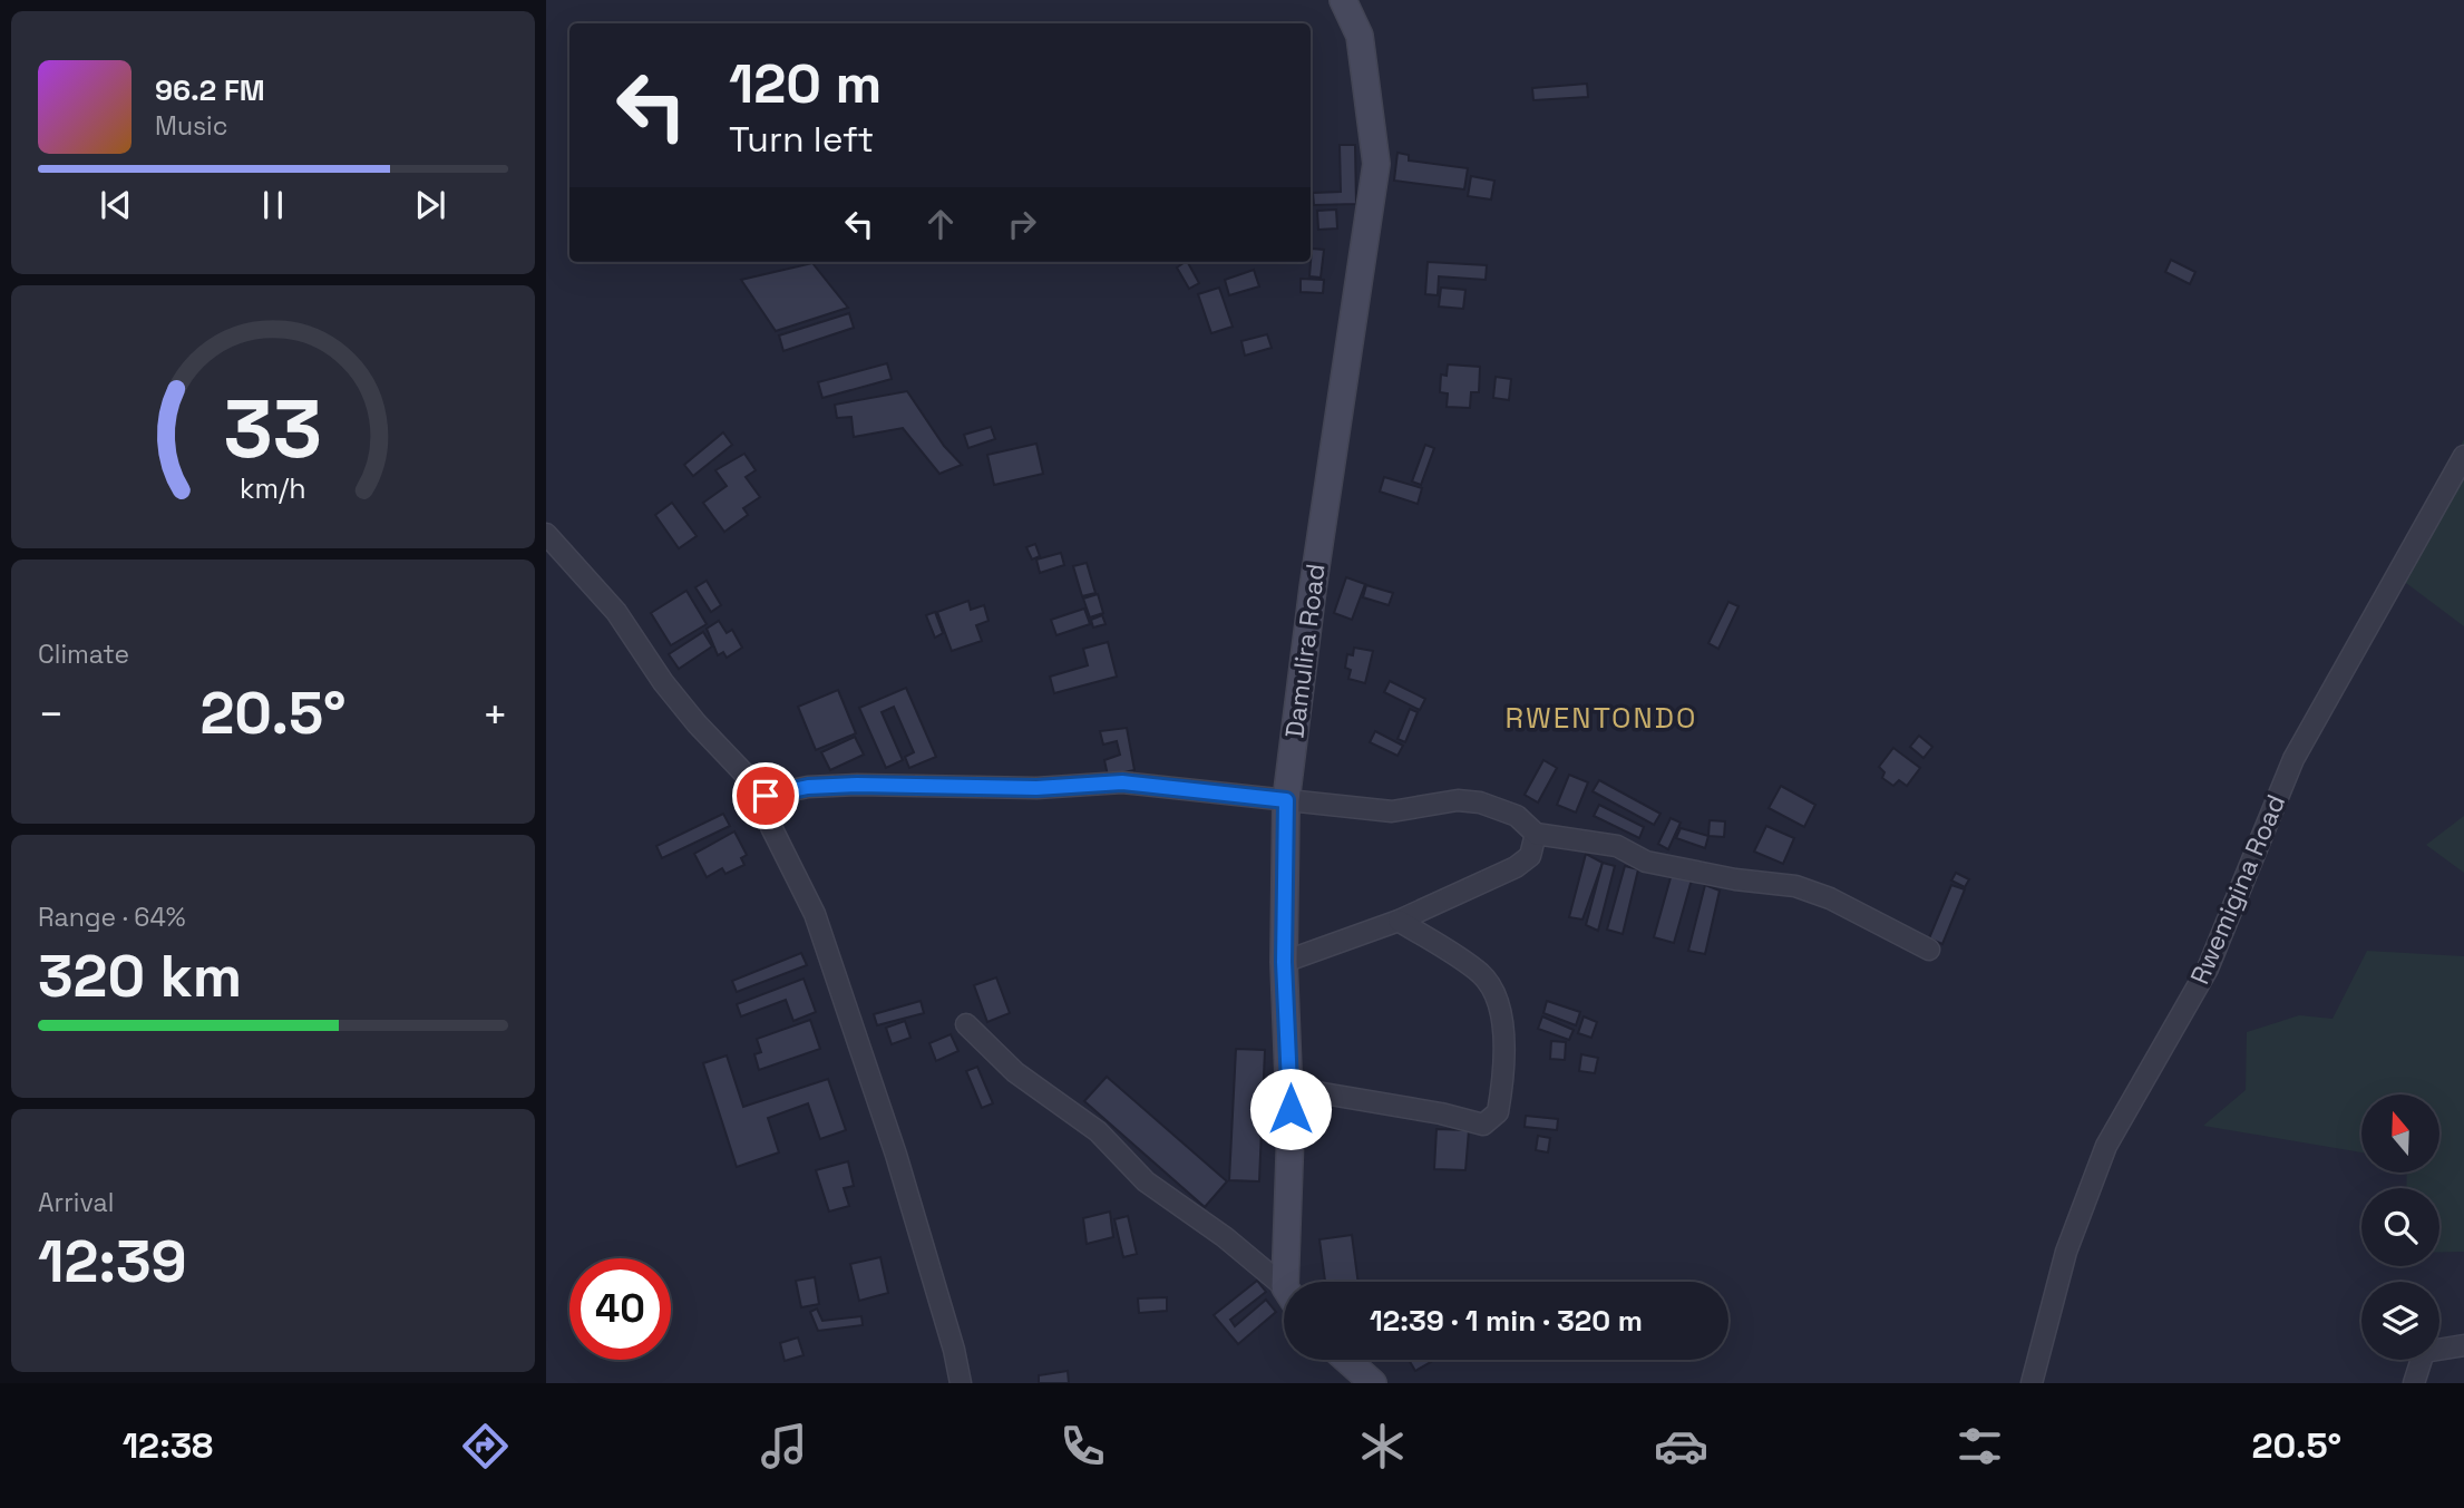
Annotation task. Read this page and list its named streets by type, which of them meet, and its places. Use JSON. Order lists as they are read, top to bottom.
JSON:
{
  "streets": {
    "street": ["Damulira Road", "Rwemigina Road"]
  },
  "districts": ["RWENTONDO"],
  "north": "top",
  "page": {
    "turn": ["120 m", "Turn left"],
    "song": ["96.2 FM", "Music"],
    "tile": [
      "Climate",
      ["Range · 64%", "320 km"],
      ["Arrival", "12:39"]
    ],
    "heat": ["−", "20.5°", "+"],
    "limit": "40",
    "trip": "12:39 · 1 min · 320 m",
    "tabs": ["12:38", "20.5°"],
    "gauge": ["33", "km/h"]
  }
}
